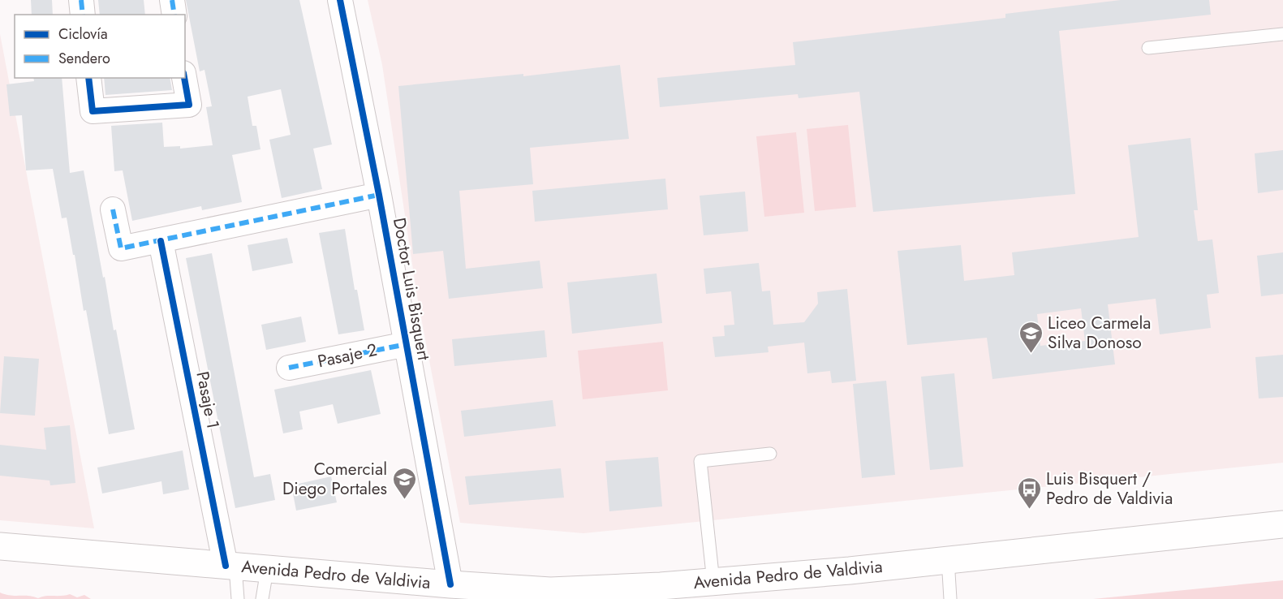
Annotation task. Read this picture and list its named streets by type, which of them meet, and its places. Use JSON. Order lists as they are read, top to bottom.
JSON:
{
  "streets": {
    "main road": ["Avenida Pedro de Valdivia"],
    "street": ["Doctor Luis Bisquert", "Pasaje 2", "Pasaje 1"]
  },
  "crossings": [
    ["Doctor Luis Bisquert", "Pasaje 2"],
    ["Doctor Luis Bisquert", "Avenida Pedro de Valdivia"],
    ["Pasaje 1", "Avenida Pedro de Valdivia"]
  ],
  "places": {
    "school or university": ["Liceo Carmela Silva Donoso", "Comercial Diego Portales"],
    "bus stop": ["Luis Bisquert / Pedro de Valdivia"]
  },
  "legend": ["Ciclovía", "Sendero"]
}
